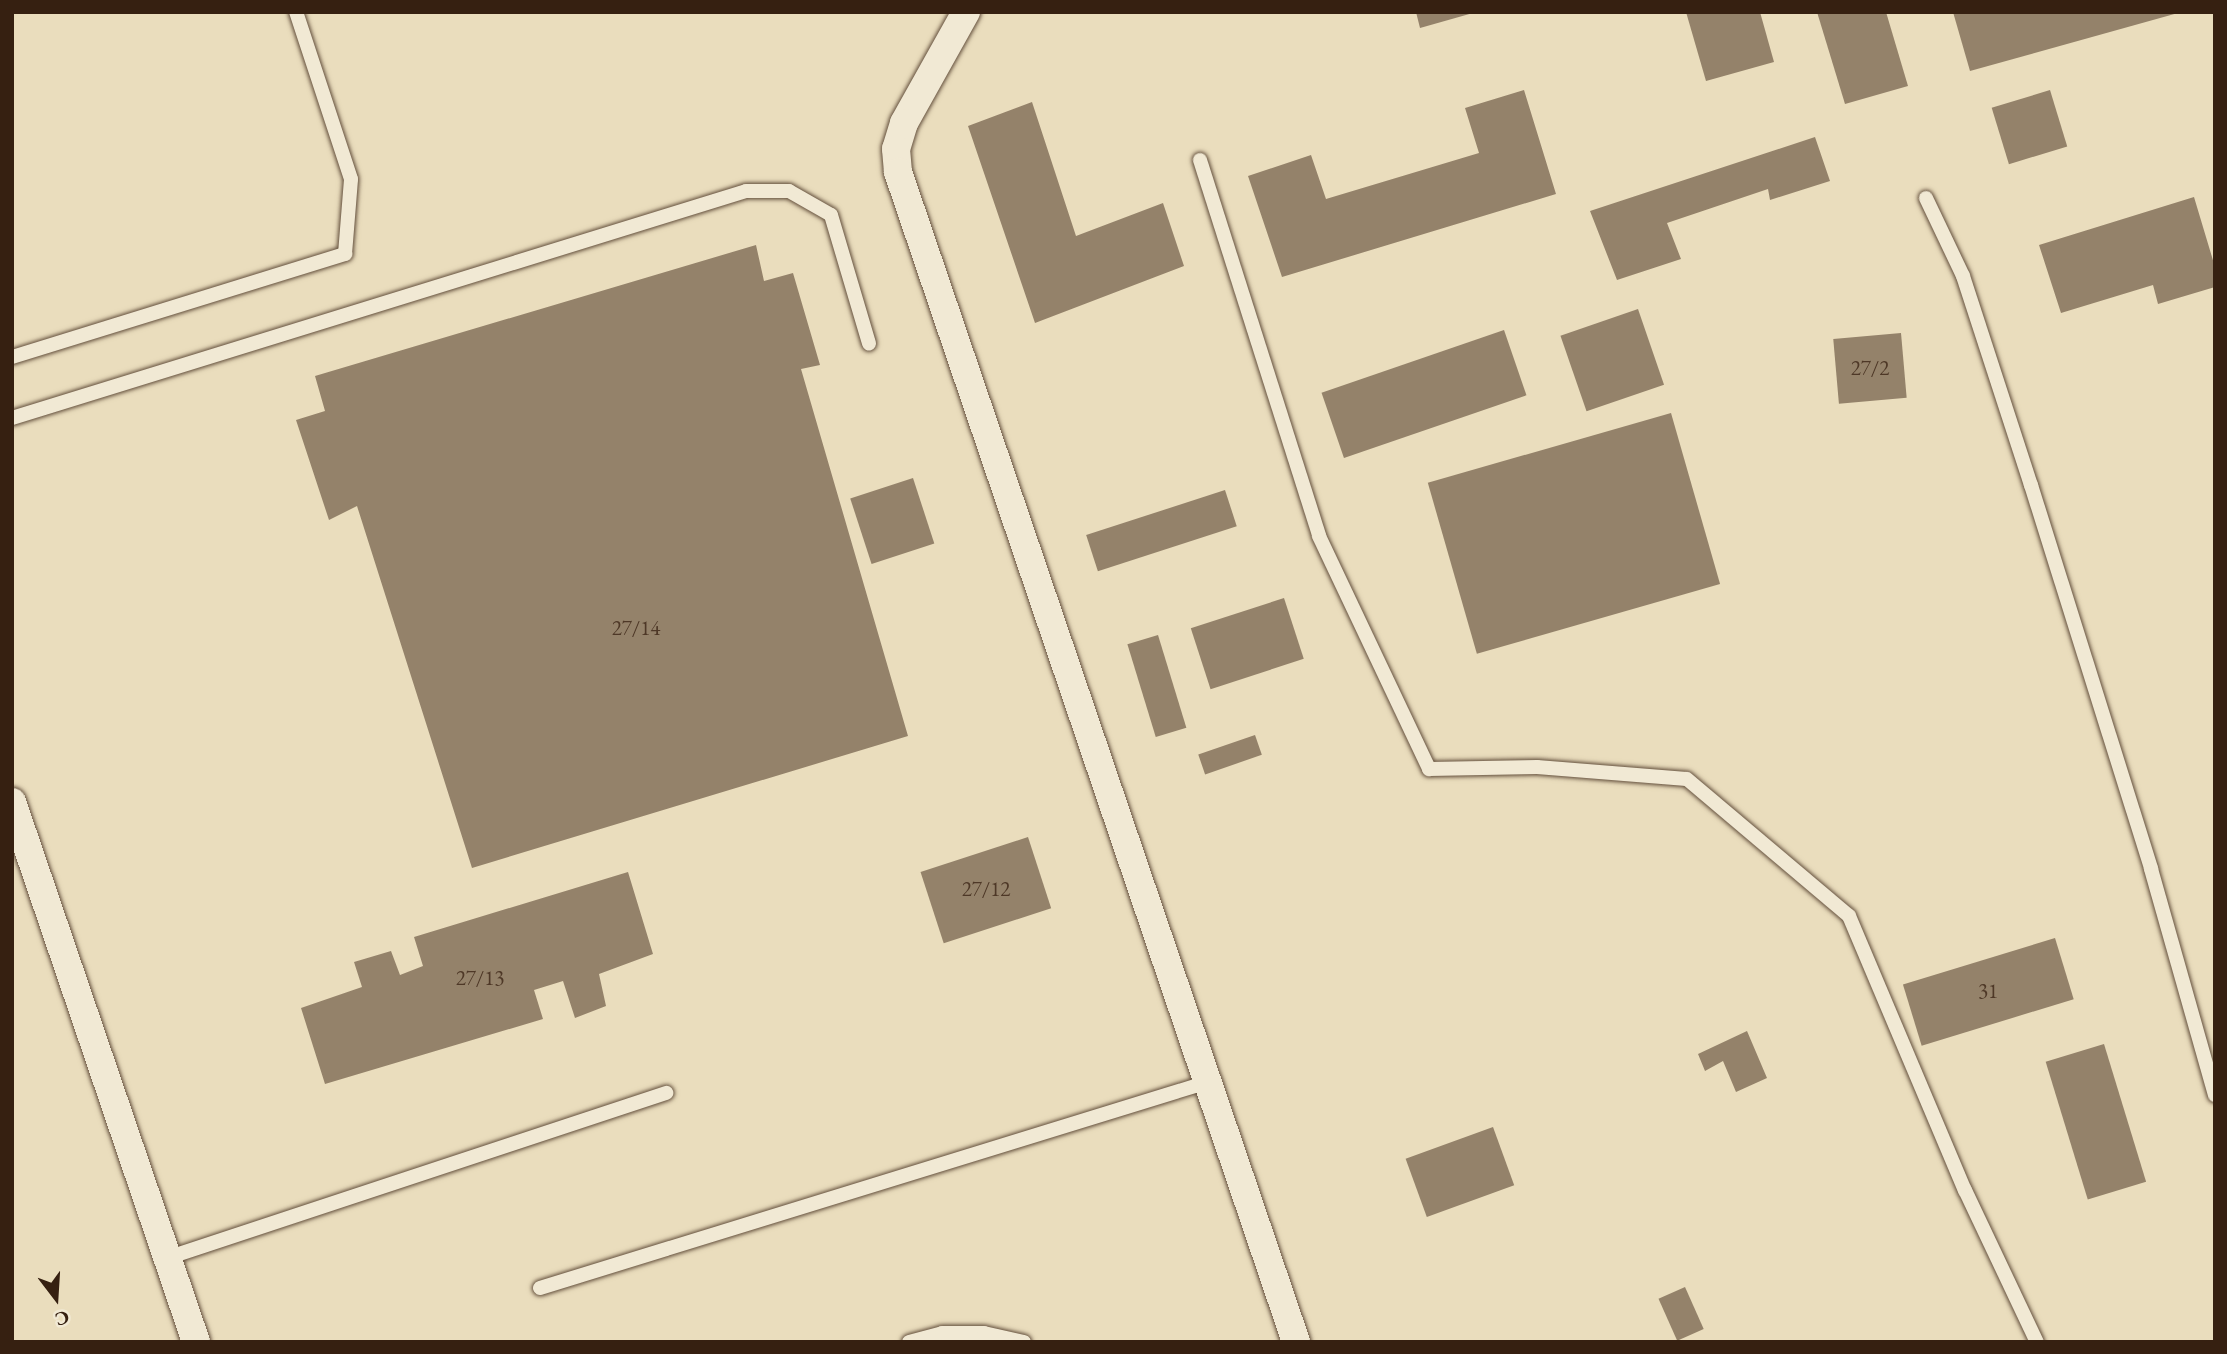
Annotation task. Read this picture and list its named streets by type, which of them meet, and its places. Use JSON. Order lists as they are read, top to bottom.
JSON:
{
  "house_numbers": [
    "27/2",
    "27/14",
    "27/12",
    "27/13",
    "31"
  ],
  "north": "bottom"
}
